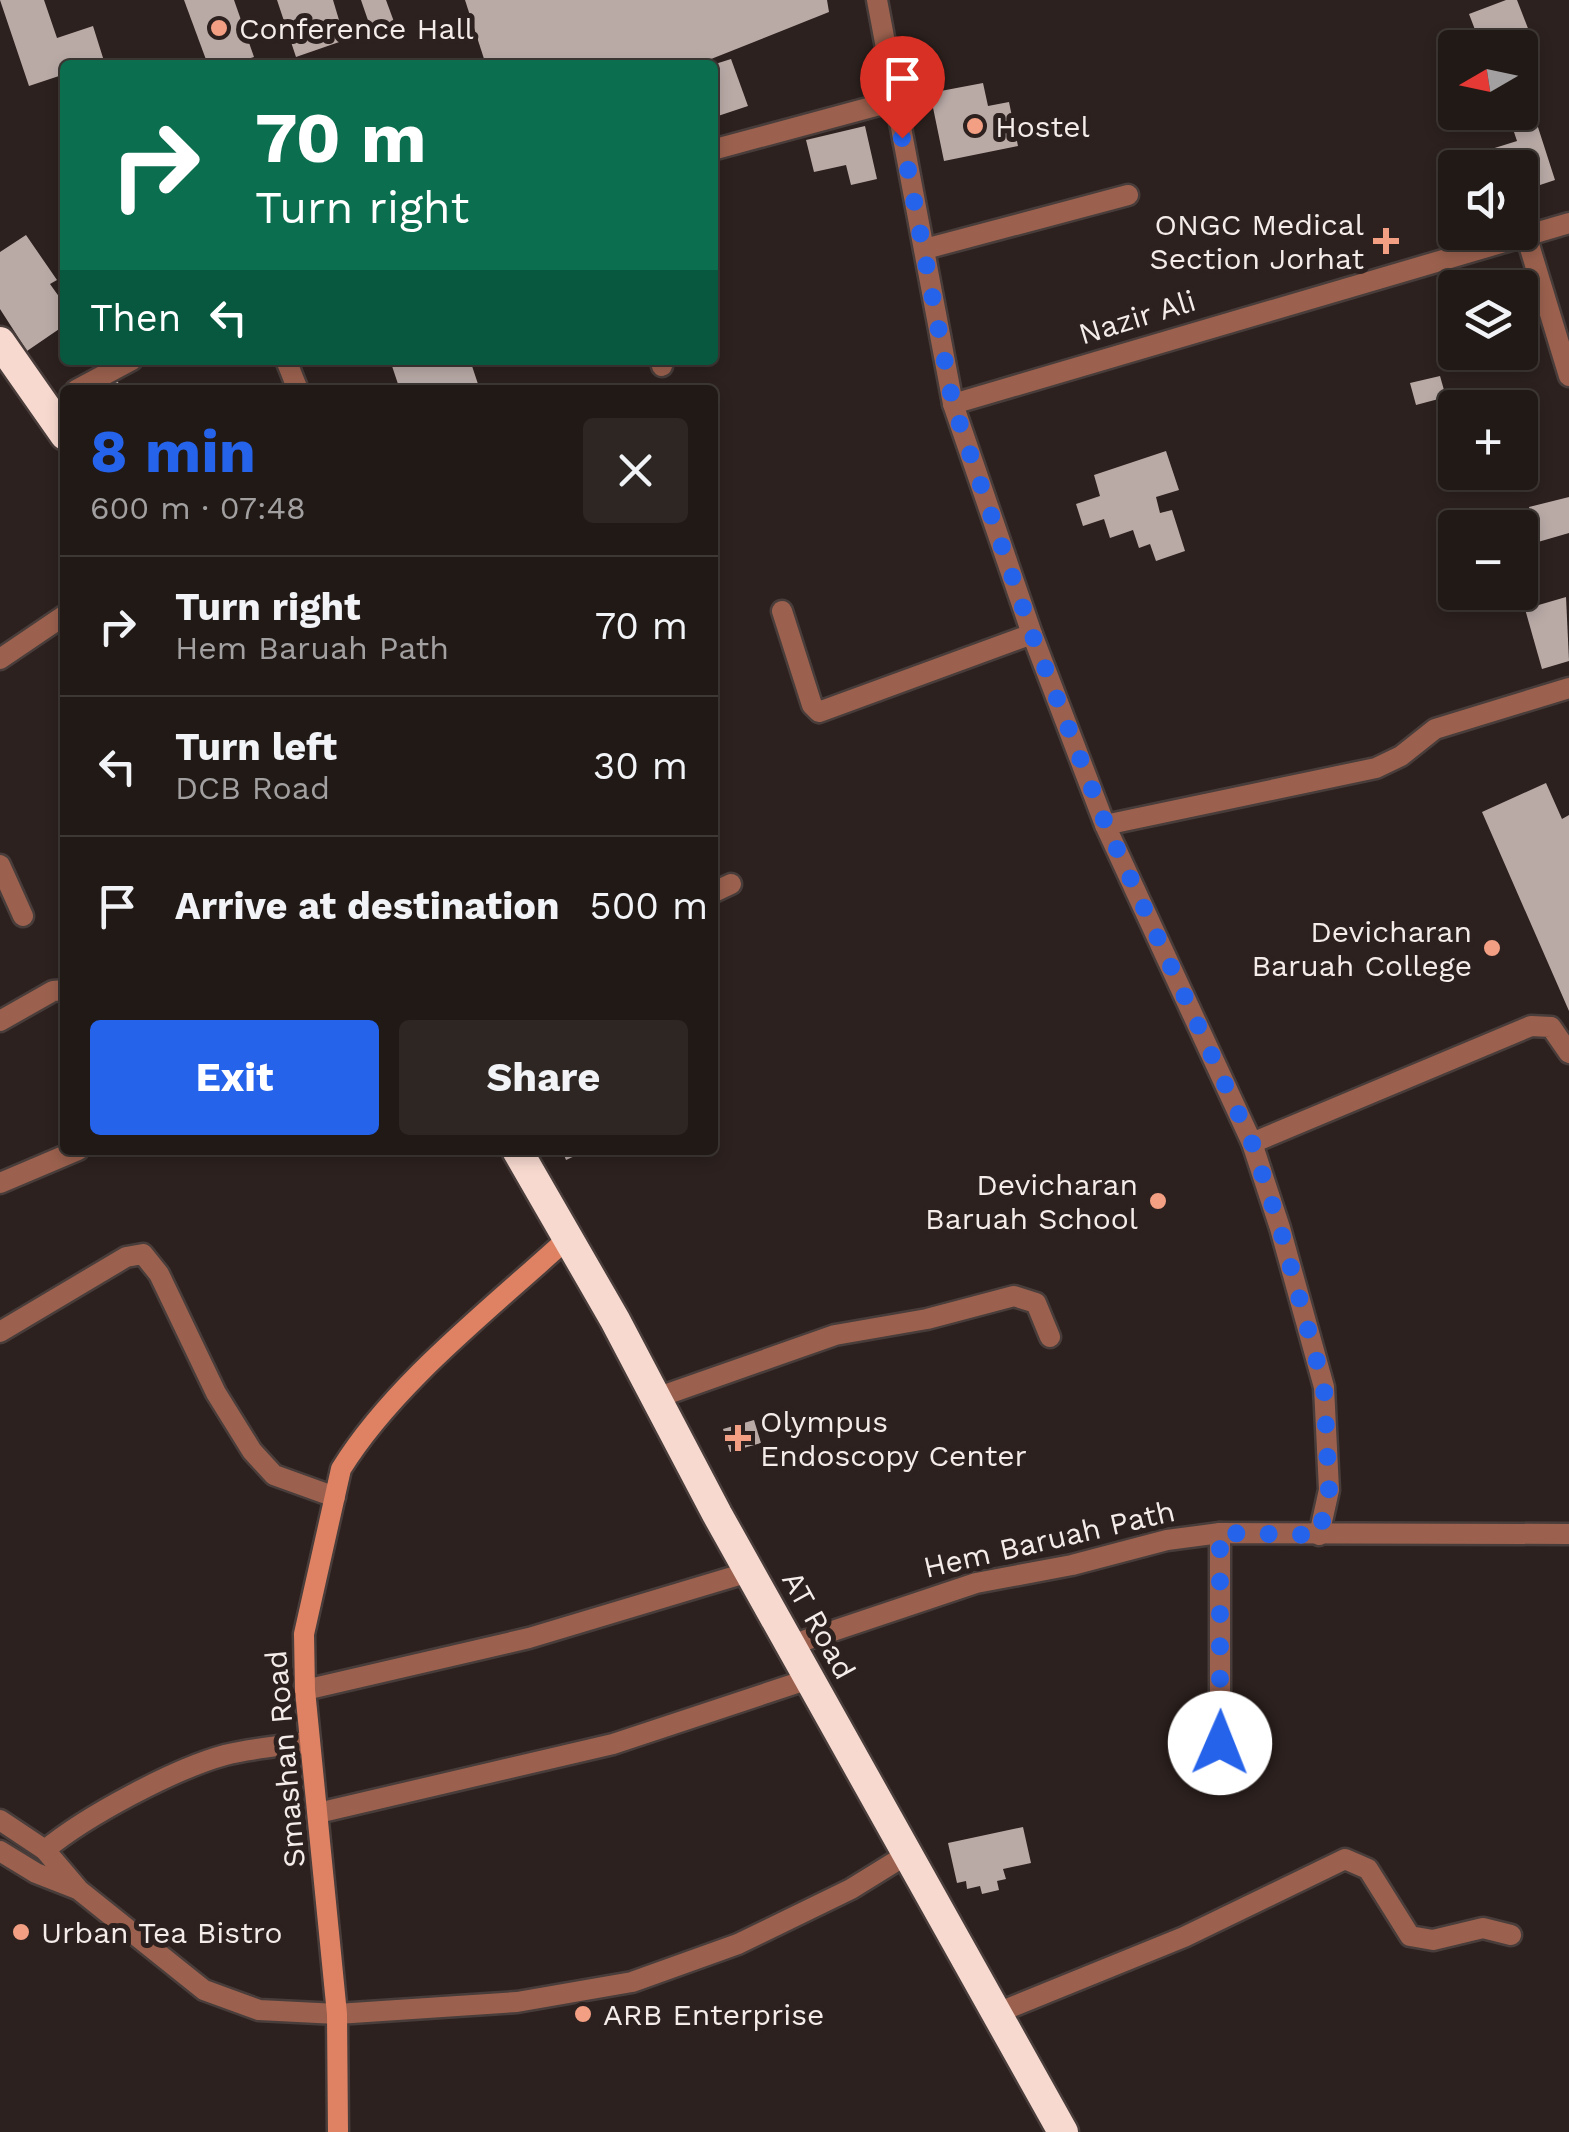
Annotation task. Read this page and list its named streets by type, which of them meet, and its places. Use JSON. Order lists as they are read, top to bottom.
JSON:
{
  "streets": {
    "highway": ["AT Road"],
    "street": ["Nazir Ali", "Hem Baruah Path", "Smashan Road"]
  },
  "crossings": [
    ["Hem Baruah Path", "AT Road"],
    ["AT Road", "Smashan Road"]
  ],
  "places": {
    "other": [
      "Conference Hall",
      "Hostel",
      "Devicharan Baruah College",
      "Devicharan Baruah School",
      "Urban Tea Bistro",
      "ARB Enterprise"
    ],
    "health": ["ONGC Medical Section Jorhat", "Olympus Endoscopy Center"]
  },
  "north": "left",
  "page": {
    "map_buttons": ["+", "−"],
    "turn": ["70 m", "Turn right"],
    "then": "Then",
    "heading": ["8 min", "600 m · 07:48"],
    "list": [
      {
        "name": "Turn right",
        "note": "Hem Baruah Path",
        "value": "70 m"
      },
      {
        "name": "Turn left",
        "note": "DCB Road",
        "value": "30 m"
      },
      {
        "name": "Arrive at destination",
        "value": "500 m"
      }
    ],
    "buttons": ["Exit", "Share"]
  }
}
